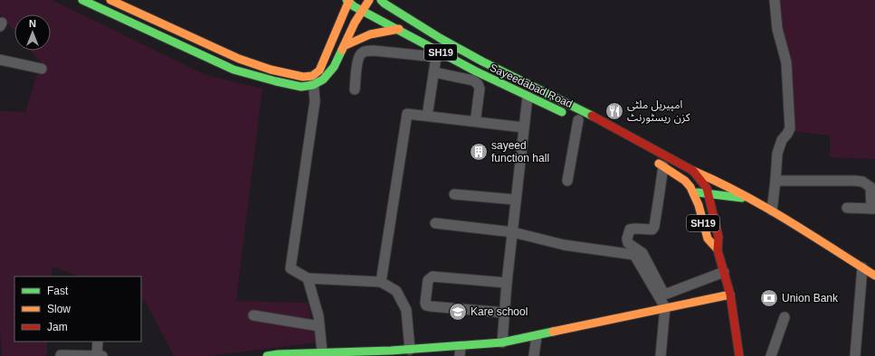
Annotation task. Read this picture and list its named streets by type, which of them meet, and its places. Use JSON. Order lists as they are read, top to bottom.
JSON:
{
  "streets": {
    "main road": ["SH19", "Sayeedabad Road"]
  },
  "crossings": [
    ["SH19", "Sayeedabad Road"]
  ],
  "places": {
    "restaurant": ["امپیریل ملٹی کزن ریسٹورنٹ"],
    "building": ["sayeed function hall"],
    "bank": ["Union Bank"],
    "school or university": ["Kare school"]
  },
  "legend": ["Fast", "Slow", "Jam"],
  "north": "top"
}
